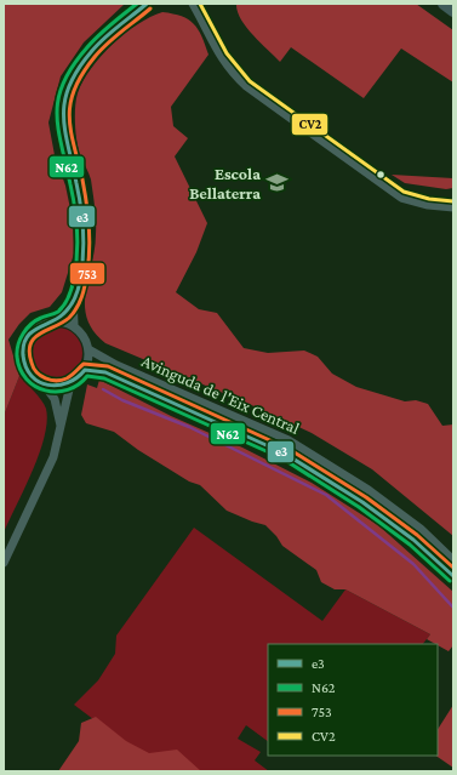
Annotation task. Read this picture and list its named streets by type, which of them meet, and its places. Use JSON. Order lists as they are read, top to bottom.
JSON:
{
  "streets": {
    "street": ["Avinguda de l'Eix Central"]
  },
  "places": {
    "school or university": ["Escola Bellaterra"]
  },
  "lines": [
    "transit line e3",
    "transit line N62",
    "transit line CV2",
    "transit line 753"
  ],
  "legend": [
    "e3",
    "N62",
    "753",
    "CV2"
  ]
}
